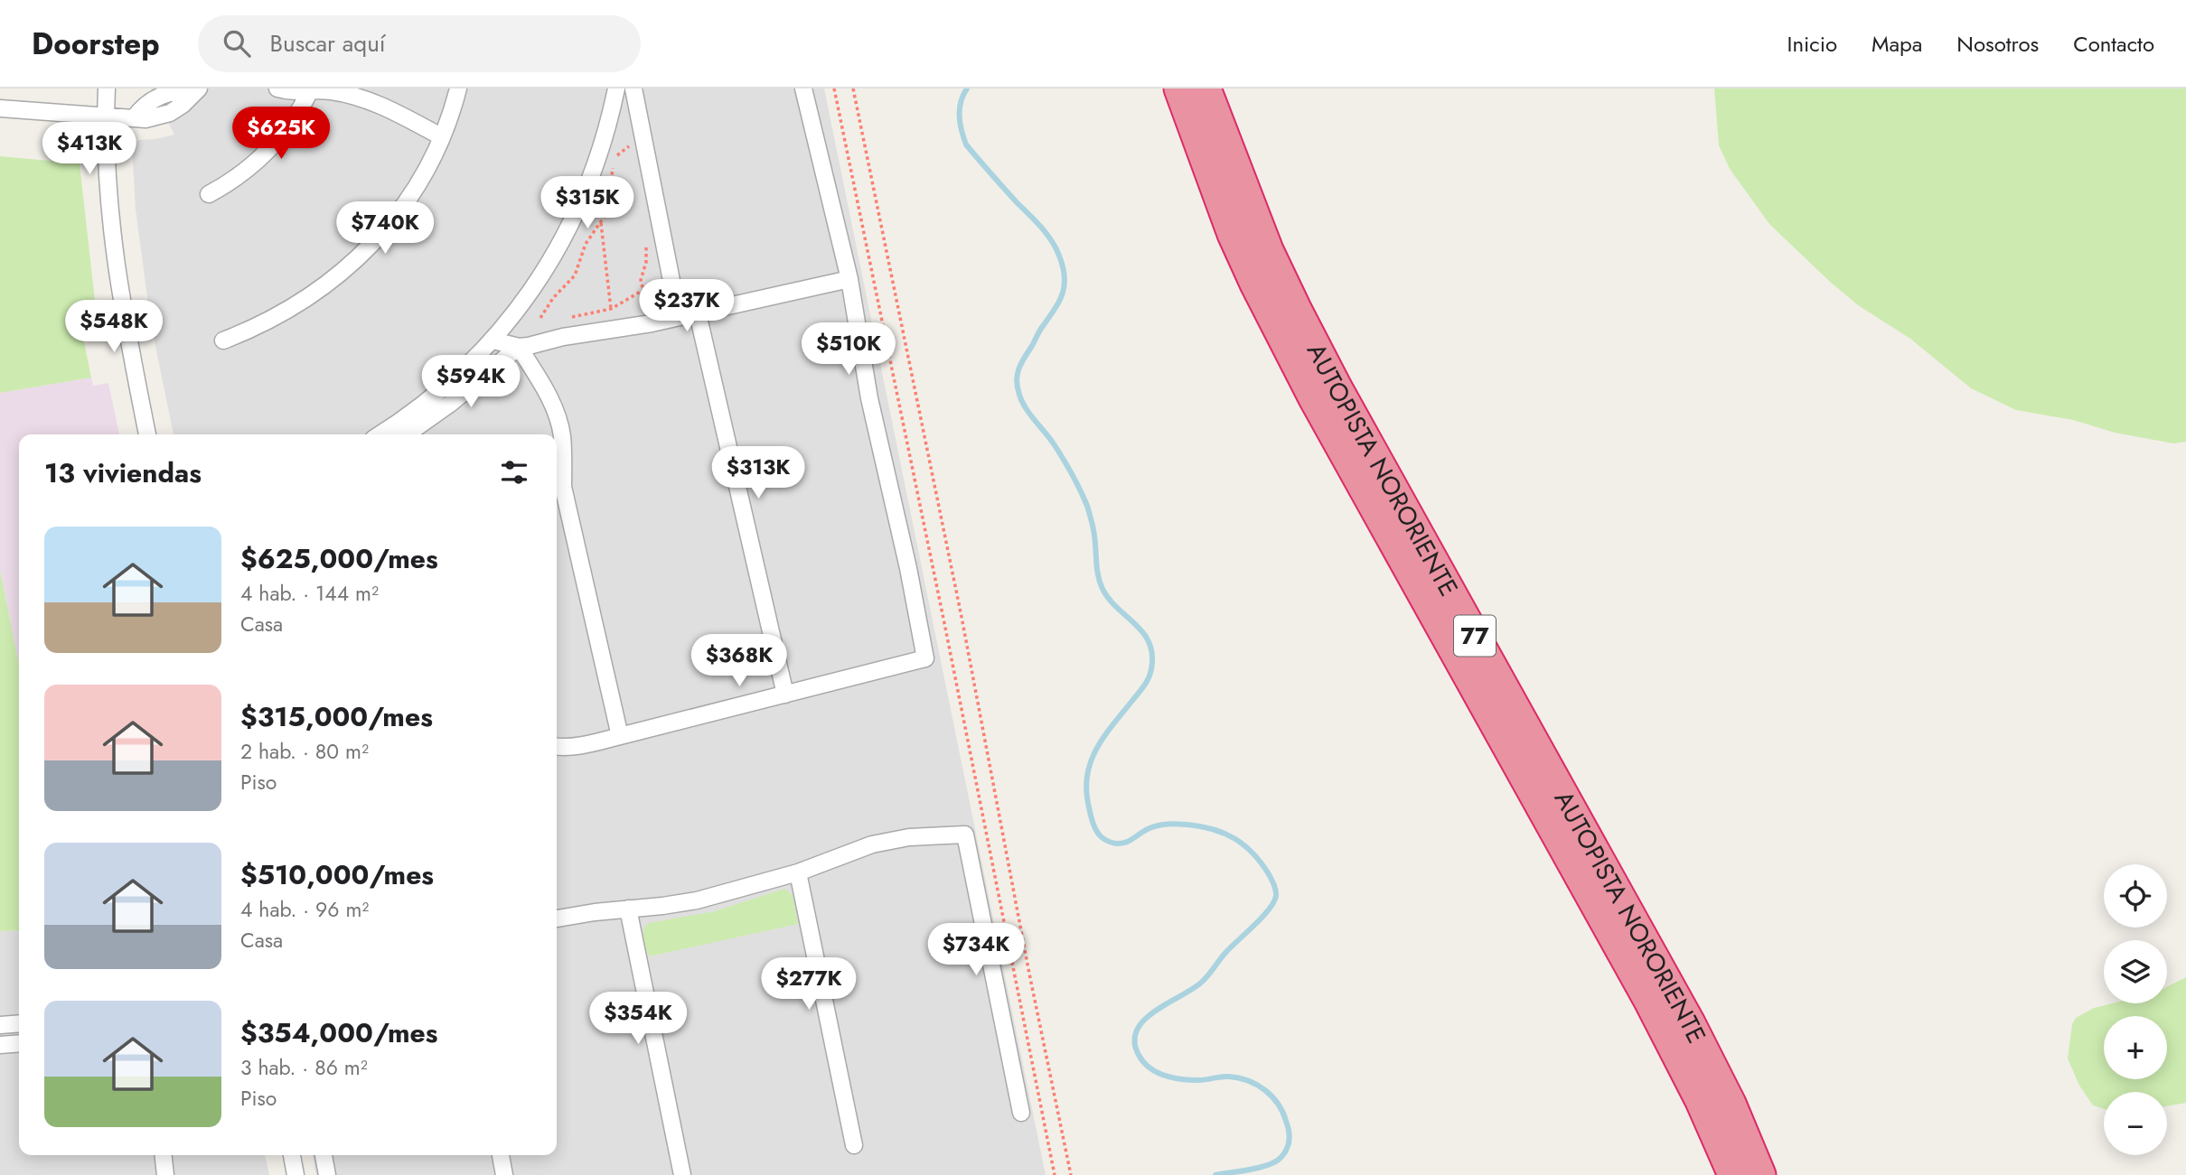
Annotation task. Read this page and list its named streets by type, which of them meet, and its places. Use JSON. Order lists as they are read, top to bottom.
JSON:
{
  "streets": {
    "highway": ["AUTOPISTA NORORIENTE", "77"]
  },
  "page": {
    "header": "Doorstep",
    "search": "Buscar aquí",
    "nav": [
      "Inicio",
      "Mapa",
      "Nosotros",
      "Contacto"
    ],
    "price": [
      "$625K",
      "$413K",
      "$315K",
      "$740K",
      "$237K",
      "$548K",
      "$510K",
      "$594K",
      "$313K",
      "$368K",
      "$734K",
      "$277K",
      "$354K"
    ],
    "heading": "13 viviendas",
    "list": [
      {
        "name": "$625,000/mes",
        "note": "4 hab. · 144 m² · Casa"
      },
      {
        "name": "$315,000/mes",
        "note": "2 hab. · 80 m² · Piso"
      },
      {
        "name": "$510,000/mes",
        "note": "4 hab. · 96 m² · Casa"
      },
      {
        "name": "$354,000/mes",
        "note": "3 hab. · 86 m² · Piso"
      }
    ],
    "map_buttons": ["+", "−"]
  }
}
